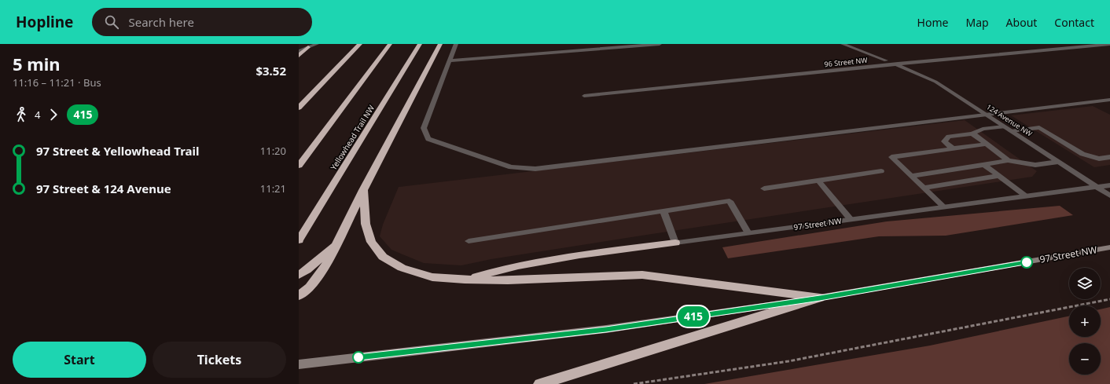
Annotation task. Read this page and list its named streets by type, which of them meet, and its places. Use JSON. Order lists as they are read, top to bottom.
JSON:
{
  "streets": {
    "highway": ["Yellowhead Trail NW"],
    "main road": ["97 Street NW"],
    "street": ["96 Street NW", "124 Avenue NW"]
  },
  "crossings": [
    ["96 Street NW", "124 Avenue NW"],
    ["124 Avenue NW", "97 Street NW"]
  ],
  "lines": ["bus line 415"],
  "page": {
    "header": "Hopline",
    "search": "Search here",
    "nav": [
      "Home",
      "Map",
      "About",
      "Contact"
    ],
    "heading": ["5 min", "11:16 – 11:21 · Bus", "$3.52"],
    "on_map": "415",
    "legs": ["4", "415"],
    "list": [
      {
        "name": "97 Street & Yellowhead Trail",
        "value": "11:20"
      },
      {
        "name": "97 Street & 124 Avenue",
        "value": "11:21"
      }
    ],
    "map_buttons": ["+", "−"],
    "buttons": ["Start", "Tickets"]
  }
}
